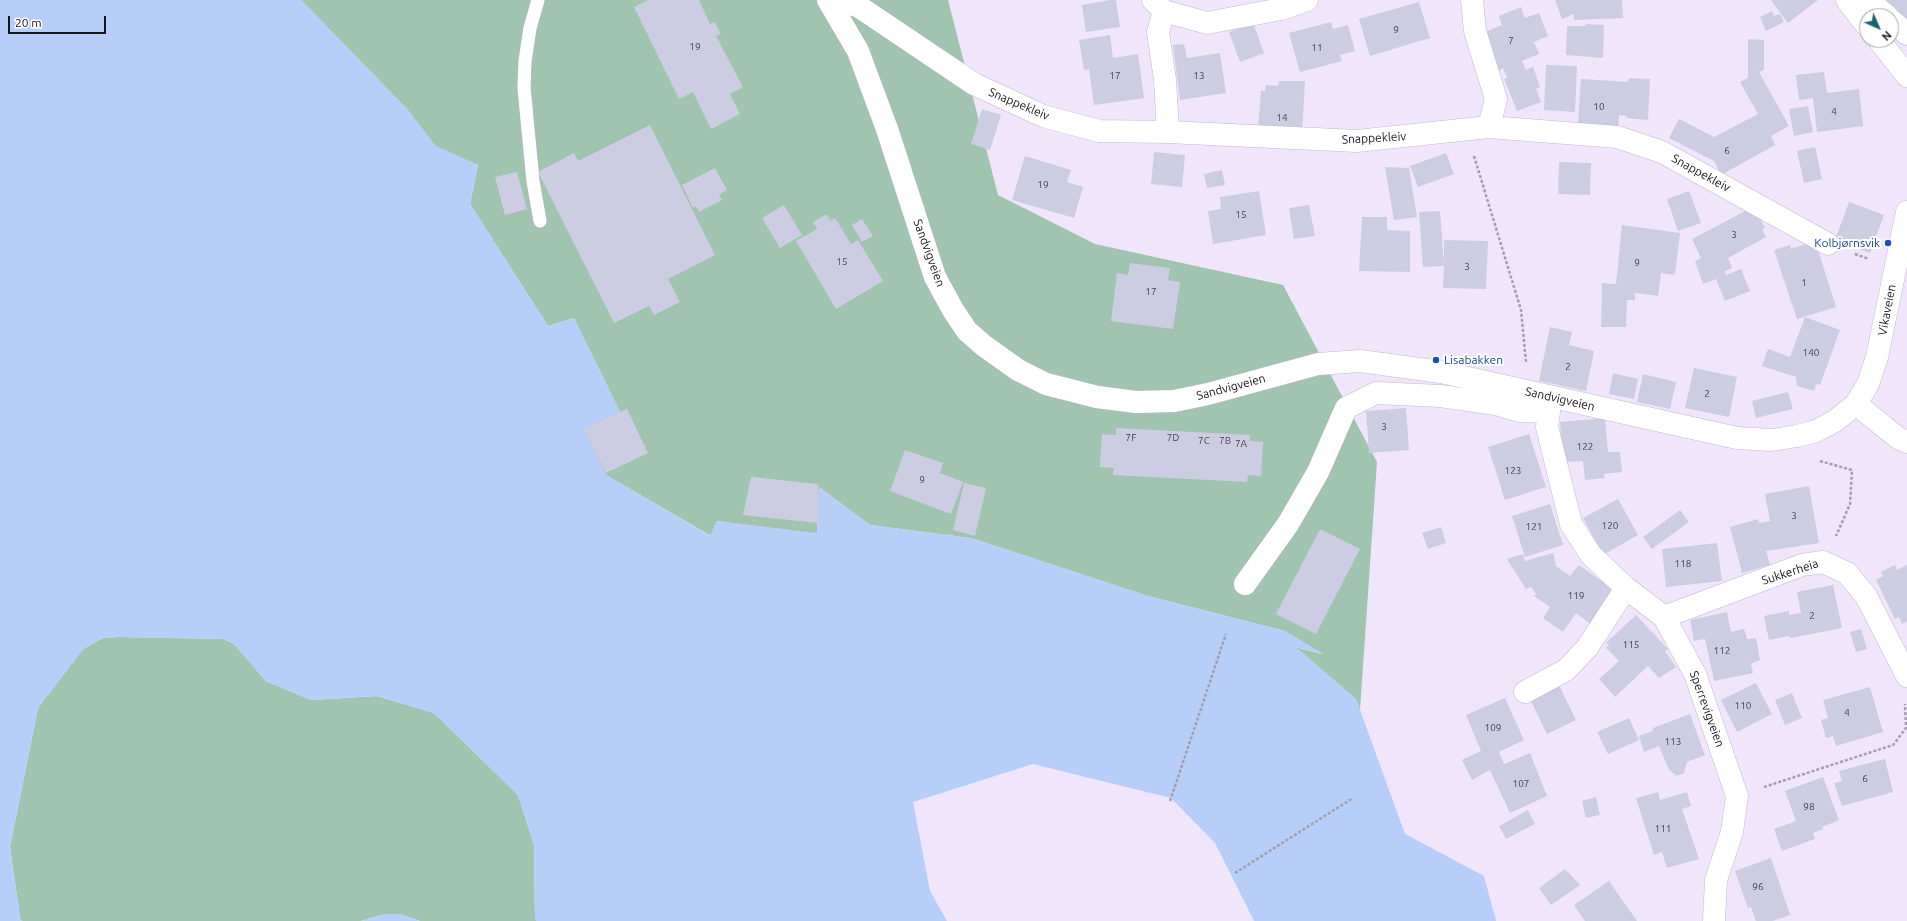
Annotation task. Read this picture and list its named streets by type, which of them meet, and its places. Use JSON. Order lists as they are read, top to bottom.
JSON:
{
  "streets": {
    "street": [
      "Snappekleiv",
      "Sandvigveien",
      "Vikaveien",
      "Sukkerheia",
      "Sperrevigveien"
    ]
  },
  "crossings": [
    ["Snappekleiv", "Sandvigveien"],
    ["Sandvigveien", "Vikaveien"],
    ["Sandvigveien", "Sperrevigveien"],
    ["Sukkerheia", "Sperrevigveien"]
  ],
  "places": ["Kolbjørnsvik", "Lisabakken"],
  "house_numbers": [
    "9",
    "7",
    "19",
    "11",
    "17",
    "13",
    "10",
    "4",
    "14",
    "6",
    "19",
    "15",
    "3",
    "15",
    "9",
    "3",
    "1",
    "17",
    "140",
    "2",
    "2",
    "3",
    "7F",
    "7D",
    "7C",
    "7B",
    "7A",
    "122",
    "123",
    "9",
    "3",
    "120",
    "121",
    "118",
    "119",
    "2",
    "115",
    "112",
    "110",
    "4",
    "109",
    "113",
    "6",
    "107",
    "98",
    "111",
    "96"
  ],
  "scale_bar": "20 m",
  "north": "bottom right"
}
